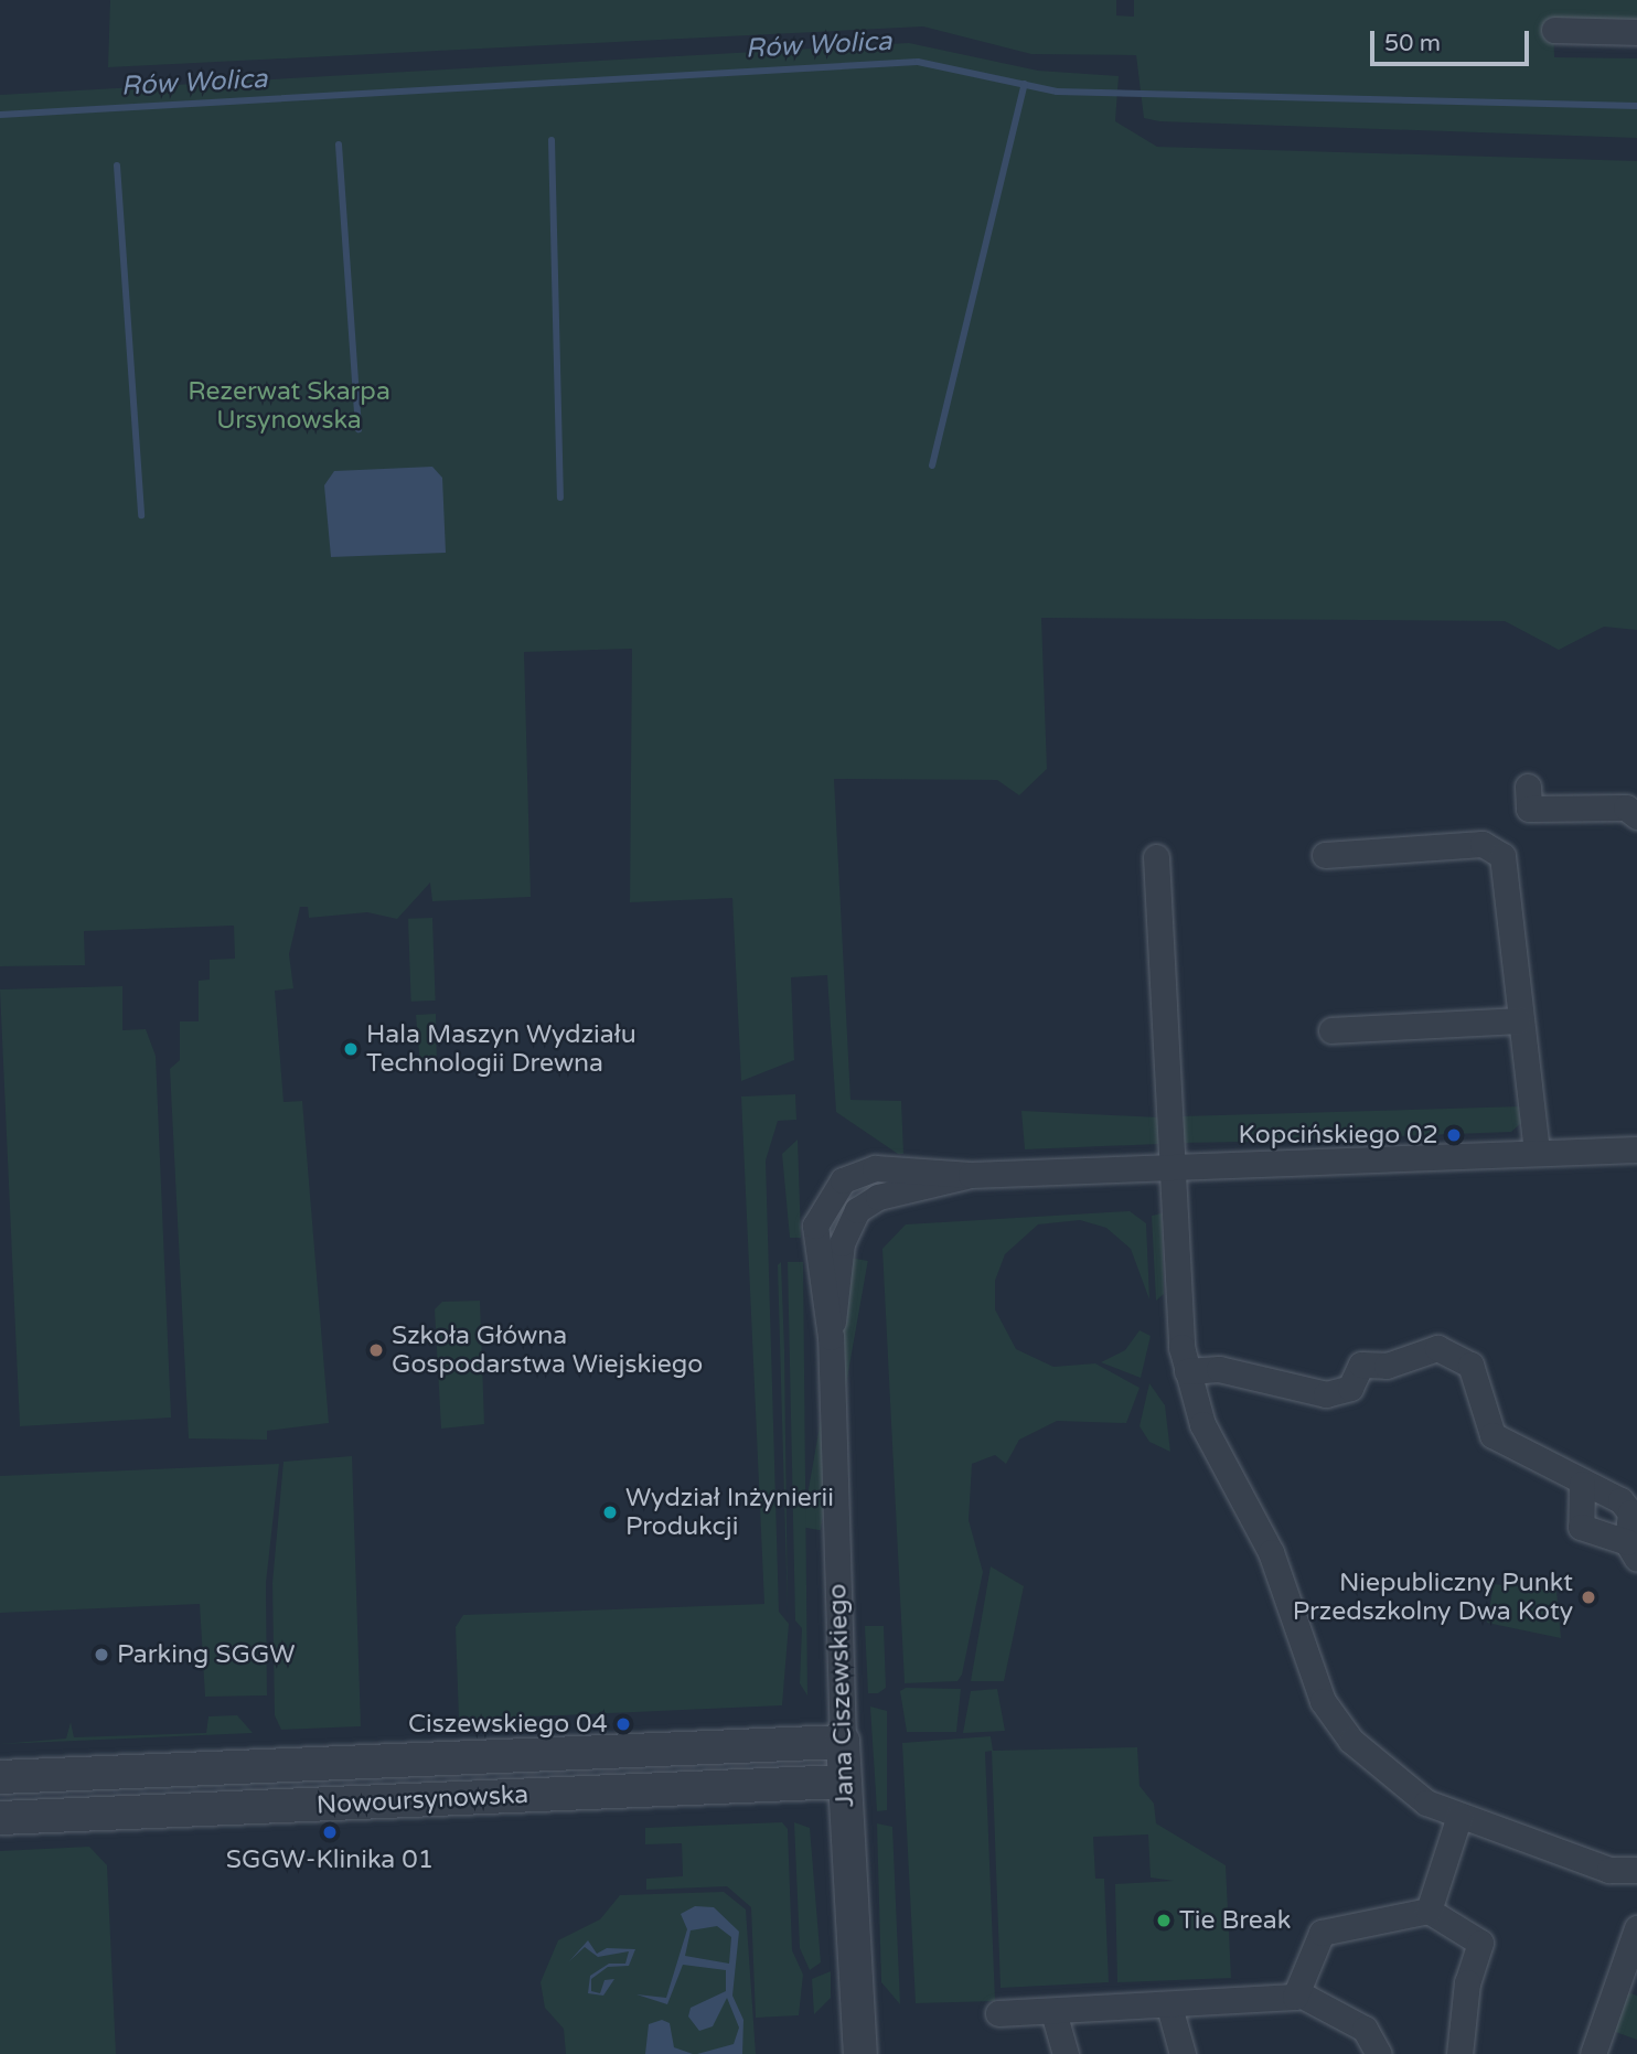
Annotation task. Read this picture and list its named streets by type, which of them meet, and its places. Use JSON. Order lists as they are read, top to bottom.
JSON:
{
  "streets": {
    "street": ["Jana Ciszewskiego", "Nowoursynowska"]
  },
  "crossings": [
    ["Jana Ciszewskiego", "Nowoursynowska"]
  ],
  "water": ["Rów Wolica"],
  "parks": ["Rezerwat Skarpa Ursynowska"],
  "places": [
    "Hala Maszyn Wydziału Technologii Drewna",
    "Kopcińskiego 02",
    "Szkoła Główna Gospodarstwa Wiejskiego",
    "Wydział Inżynierii Produkcji",
    "Niepubliczny Punkt Przedszkolny Dwa Koty",
    "Parking SGGW",
    "Ciszewskiego 04",
    "SGGW-Klinika 01",
    "Tie Break"
  ],
  "scale_bar": "50 m"
}
